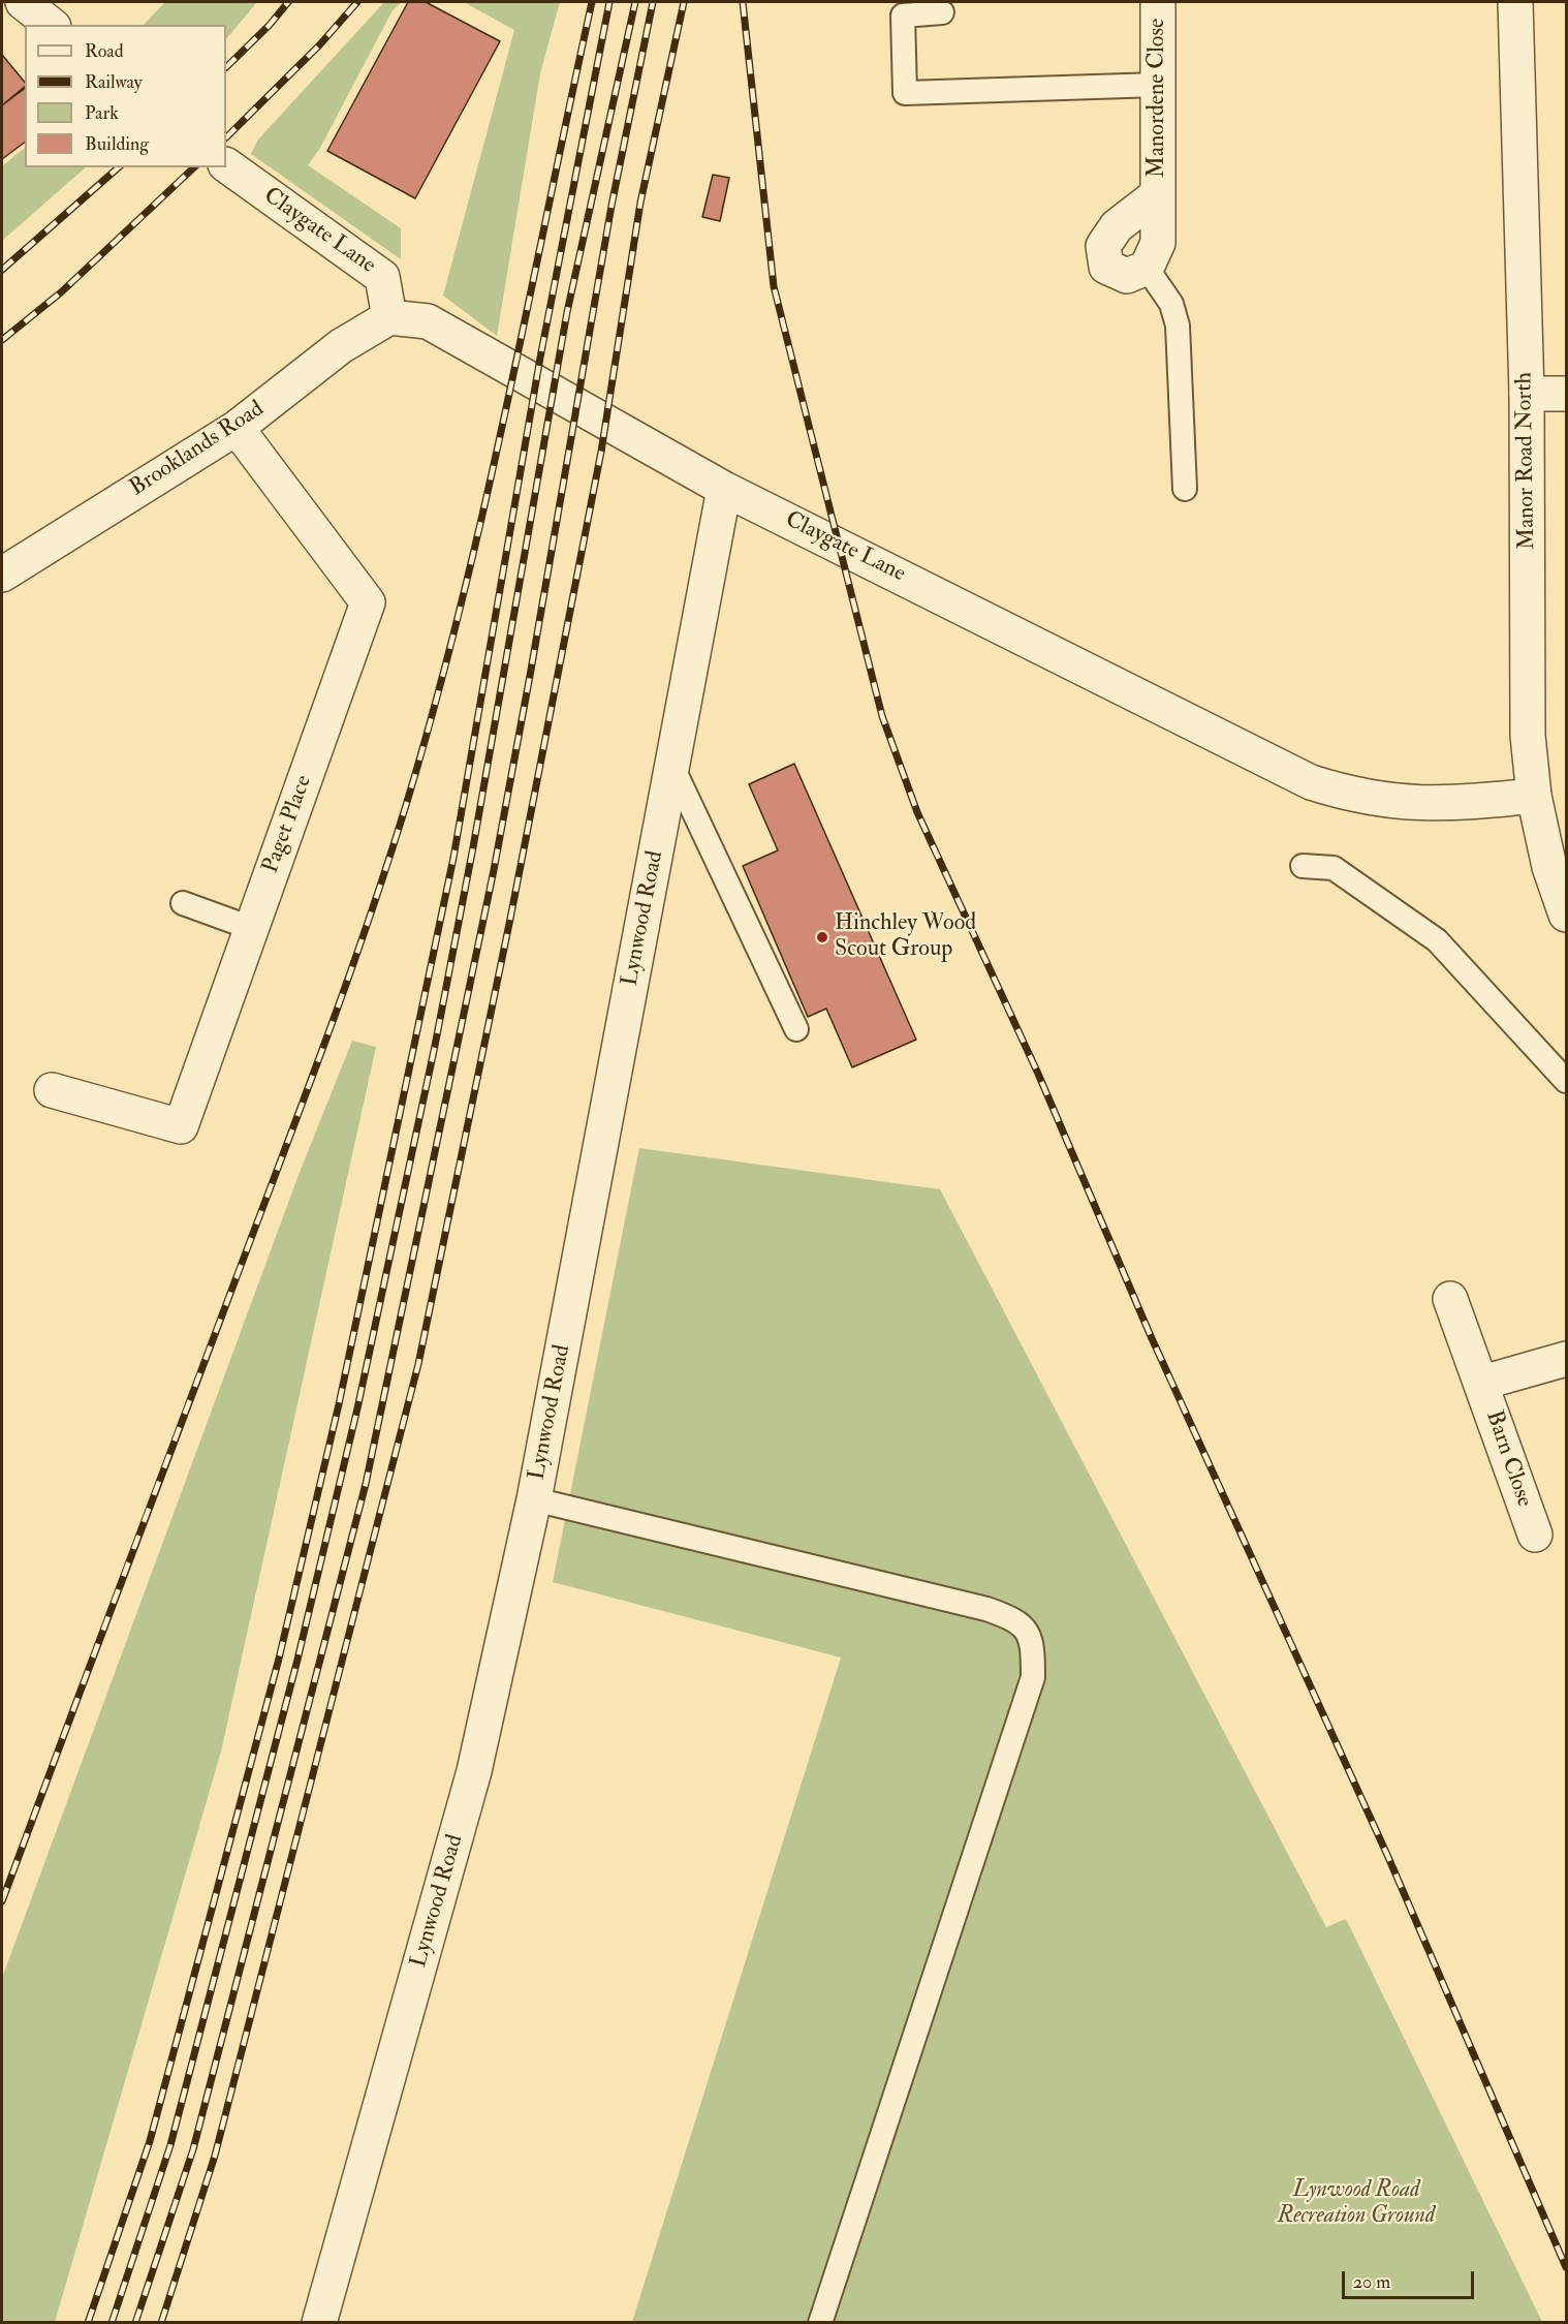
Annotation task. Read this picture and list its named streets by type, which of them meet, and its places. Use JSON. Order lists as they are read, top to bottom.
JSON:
{
  "streets": {
    "street": [
      "Manordene Close",
      "Claygate Lane",
      "Brooklands Road",
      "Manor Road North",
      "Paget Place",
      "Lynwood Road",
      "Barn Close"
    ]
  },
  "crossings": [
    ["Claygate Lane", "Brooklands Road"],
    ["Claygate Lane", "Manor Road North"],
    ["Claygate Lane", "Lynwood Road"],
    ["Brooklands Road", "Paget Place"]
  ],
  "parks": ["Lynwood Road Recreation Ground"],
  "places": ["Hinchley Wood Scout Group"],
  "legend": [
    "Road",
    "Railway",
    "Park",
    "Building"
  ],
  "scale_bar": "20 m"
}
